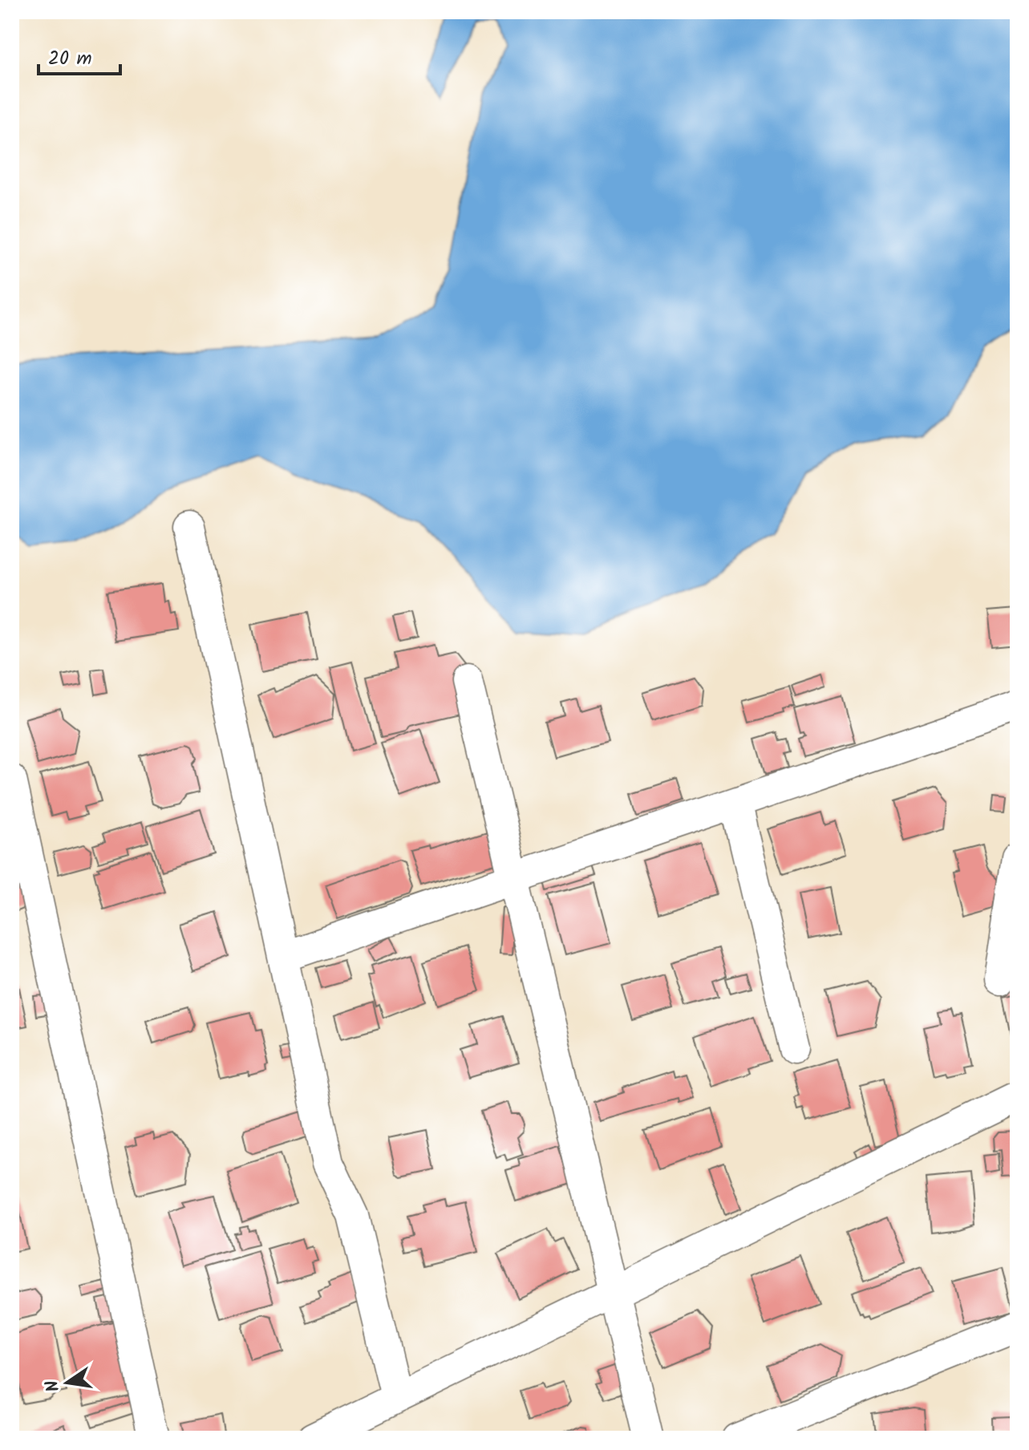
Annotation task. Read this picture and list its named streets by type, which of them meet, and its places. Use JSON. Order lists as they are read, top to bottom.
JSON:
{
  "scale_bar": "20 m",
  "north": "left"
}
